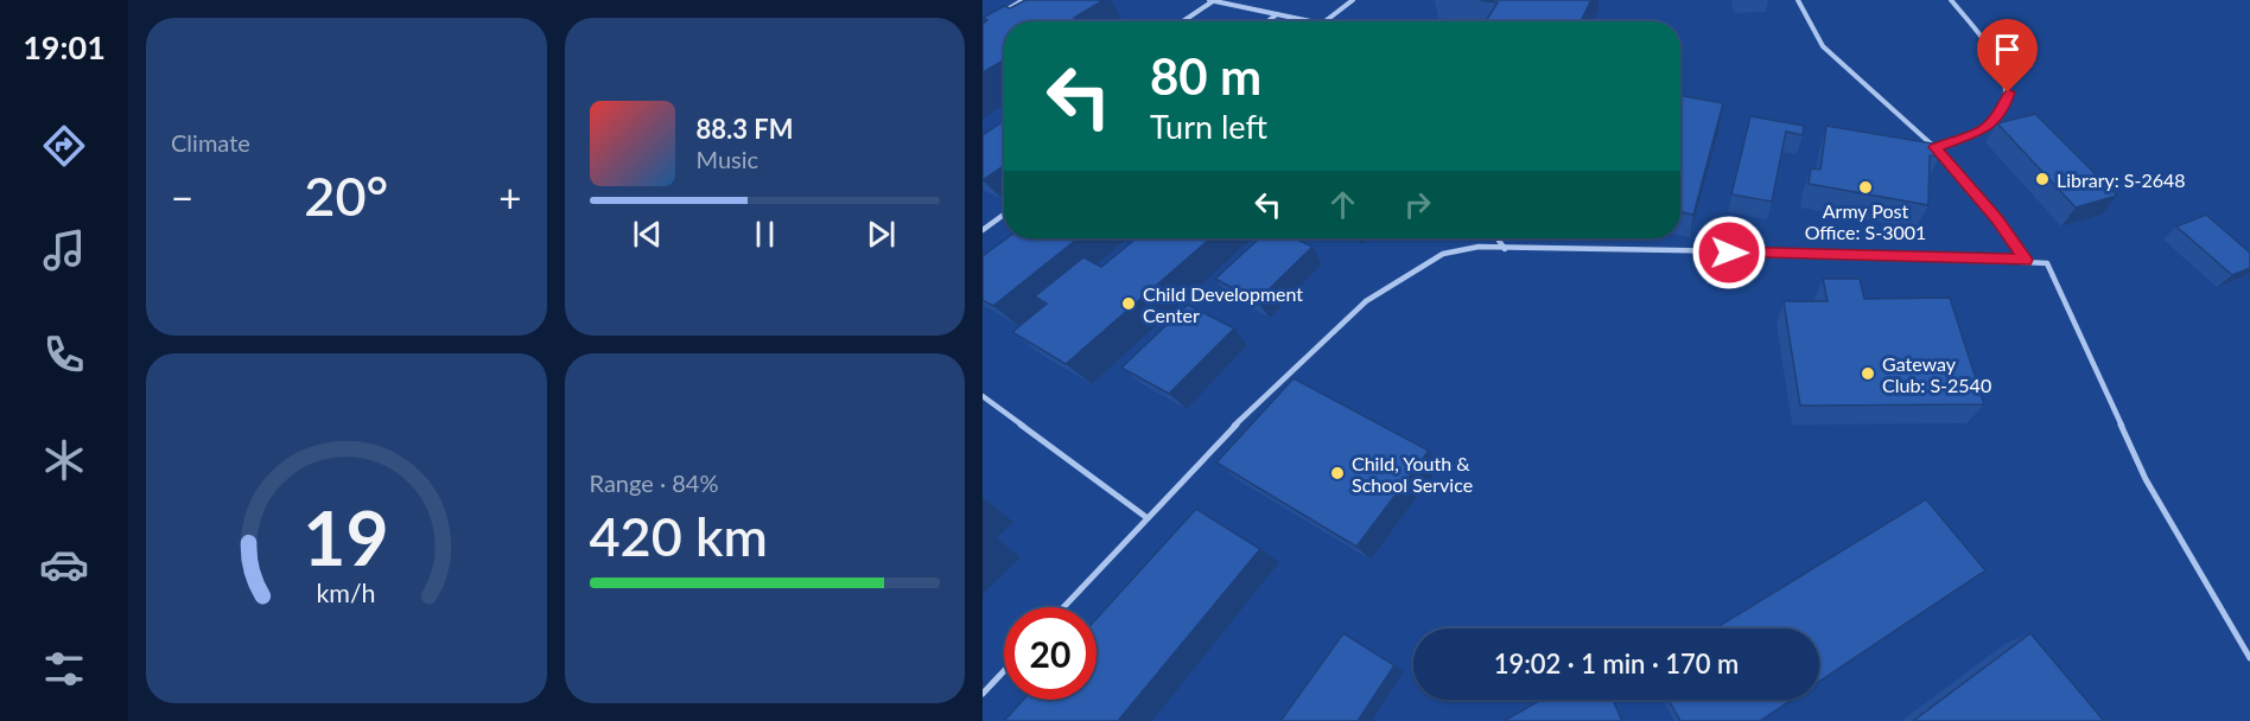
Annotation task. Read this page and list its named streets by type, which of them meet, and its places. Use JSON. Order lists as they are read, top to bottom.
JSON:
{
  "places": [
    "Library: S-2648",
    "Army Post Office: S-3001",
    "Child Development Center",
    "Gateway Club: S-2540",
    "Child, Youth & School Service"
  ],
  "page": {
    "tabs": "19:01",
    "tile": [
      "Climate",
      ["Range · 84%", "420 km"]
    ],
    "turn": ["80 m", "Turn left"],
    "song": ["88.3 FM", "Music"],
    "heat": ["−", "20°", "+"],
    "limit": "20",
    "trip": "19:02 · 1 min · 170 m",
    "gauge": ["19", "km/h"]
  }
}
